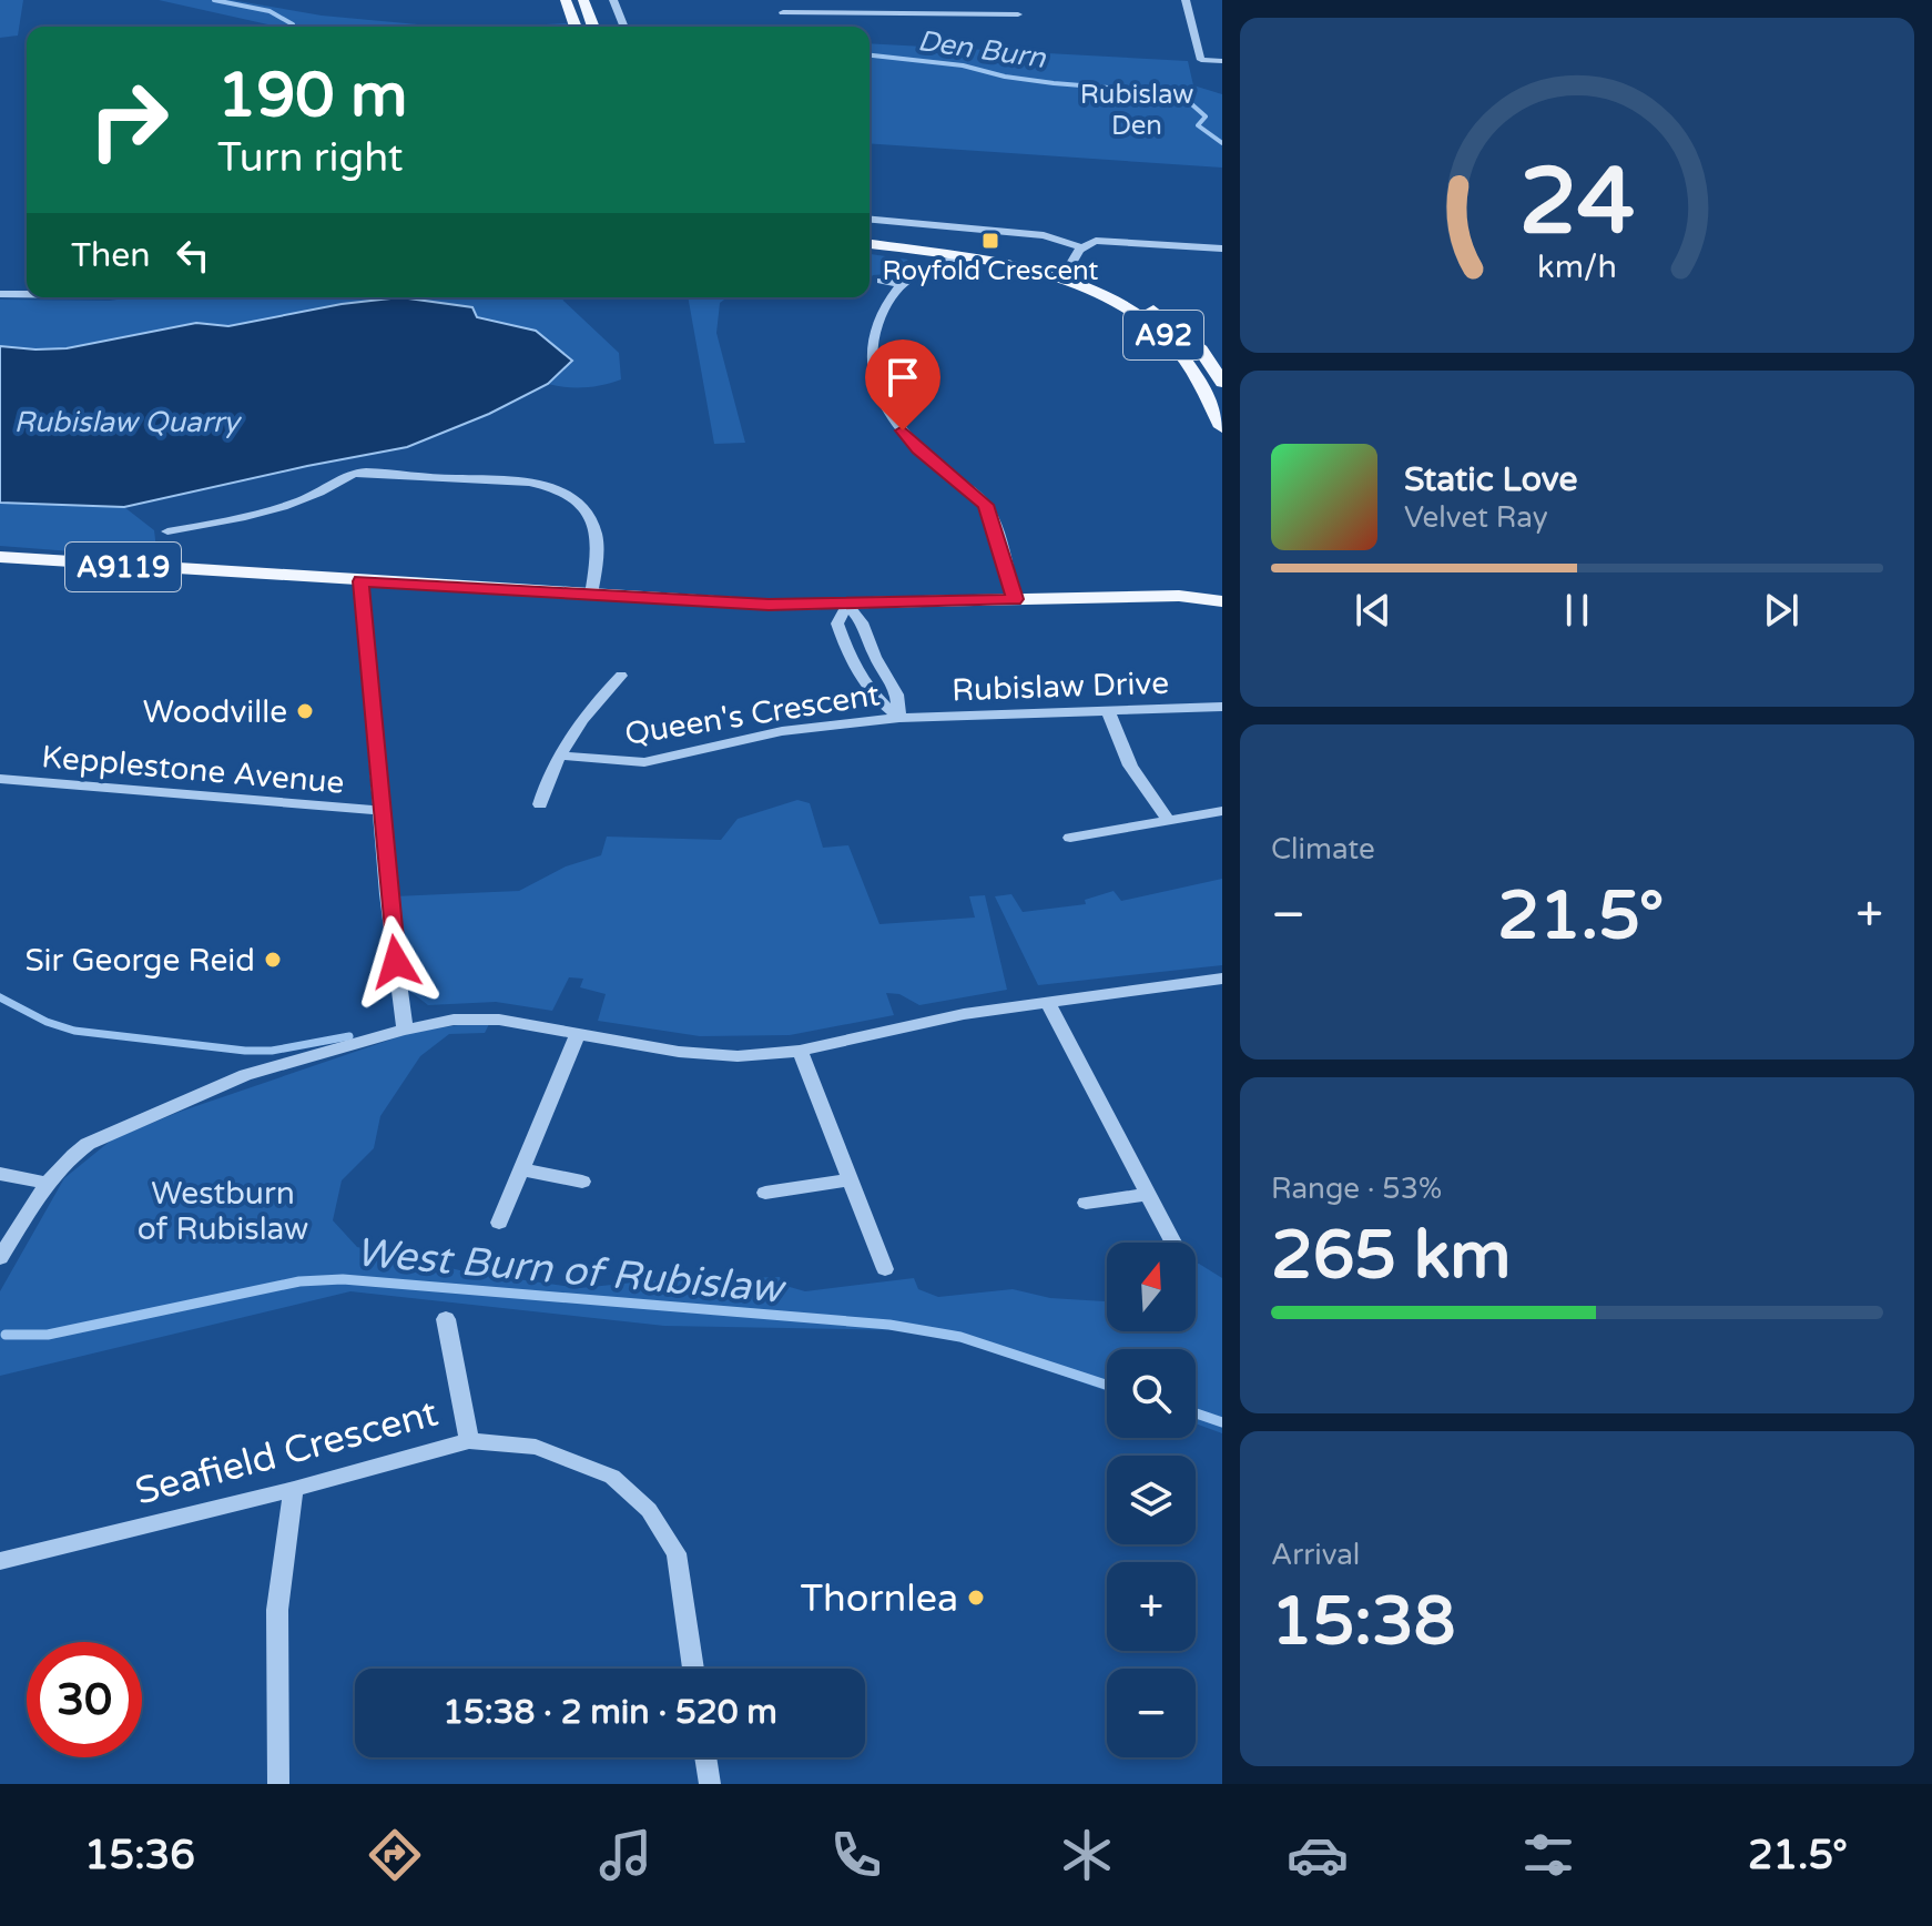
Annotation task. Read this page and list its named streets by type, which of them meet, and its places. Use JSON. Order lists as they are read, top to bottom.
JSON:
{
  "streets": {
    "main road": ["A92", "A9119"],
    "street": [
      "Rubislaw Drive",
      "Queen's Crescent",
      "Kepplestone Avenue",
      "Seafield Crescent"
    ]
  },
  "crossings": [
    ["Rubislaw Drive", "Queen's Crescent"]
  ],
  "water": ["Den Burn", "Rubislaw Quarry", "West Burn of Rubislaw"],
  "parks": ["Rubislaw Den", "Westburn of Rubislaw"],
  "places": {
    "transit": ["Royfold Crescent"],
    "other": ["Woodville", "Sir George Reid", "Thornlea"]
  },
  "north": "top",
  "page": {
    "turn": ["190 m", "Turn right"],
    "then": "Then",
    "song": ["Static Love", "Velvet Ray"],
    "tile": [
      "Climate",
      ["Range · 53%", "265 km"],
      ["Arrival", "15:38"]
    ],
    "heat": ["−", "21.5°", "+"],
    "map_buttons": ["+", "−"],
    "limit": "30",
    "trip": "15:38 · 2 min · 520 m",
    "tabs": ["15:36", "21.5°"],
    "gauge": ["24", "km/h"]
  }
}
